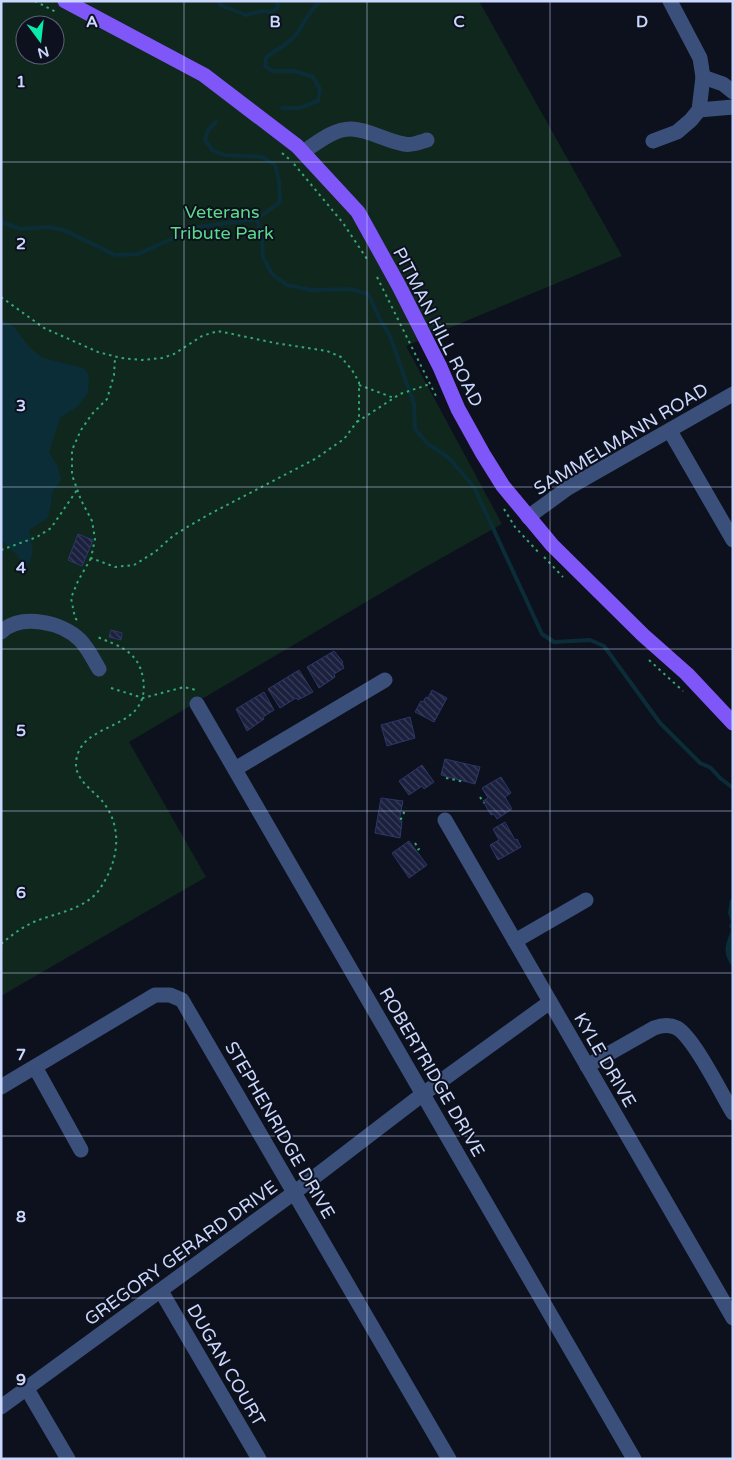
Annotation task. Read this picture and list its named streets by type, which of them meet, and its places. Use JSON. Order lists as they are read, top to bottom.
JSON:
{
  "streets": {
    "main road": ["PITMAN HILL ROAD"],
    "street": [
      "SAMMELMANN ROAD",
      "KYLE DRIVE",
      "ROBERTRIDGE DRIVE",
      "STEPHENRIDGE DRIVE",
      "GREGORY GERARD DRIVE",
      "DUGAN COURT"
    ]
  },
  "crossings": [
    ["PITMAN HILL ROAD", "SAMMELMANN ROAD"],
    ["KYLE DRIVE", "GREGORY GERARD DRIVE"],
    ["ROBERTRIDGE DRIVE", "GREGORY GERARD DRIVE"],
    ["STEPHENRIDGE DRIVE", "GREGORY GERARD DRIVE"],
    ["GREGORY GERARD DRIVE", "DUGAN COURT"]
  ],
  "parks": ["Veterans Tribute Park"],
  "north": "bottom",
  "grid": {
    "columns": [
      "A",
      "B",
      "C",
      "D"
    ],
    "rows": [
      "1",
      "2",
      "3",
      "4",
      "5",
      "6",
      "7",
      "8",
      "9"
    ]
  }
}
